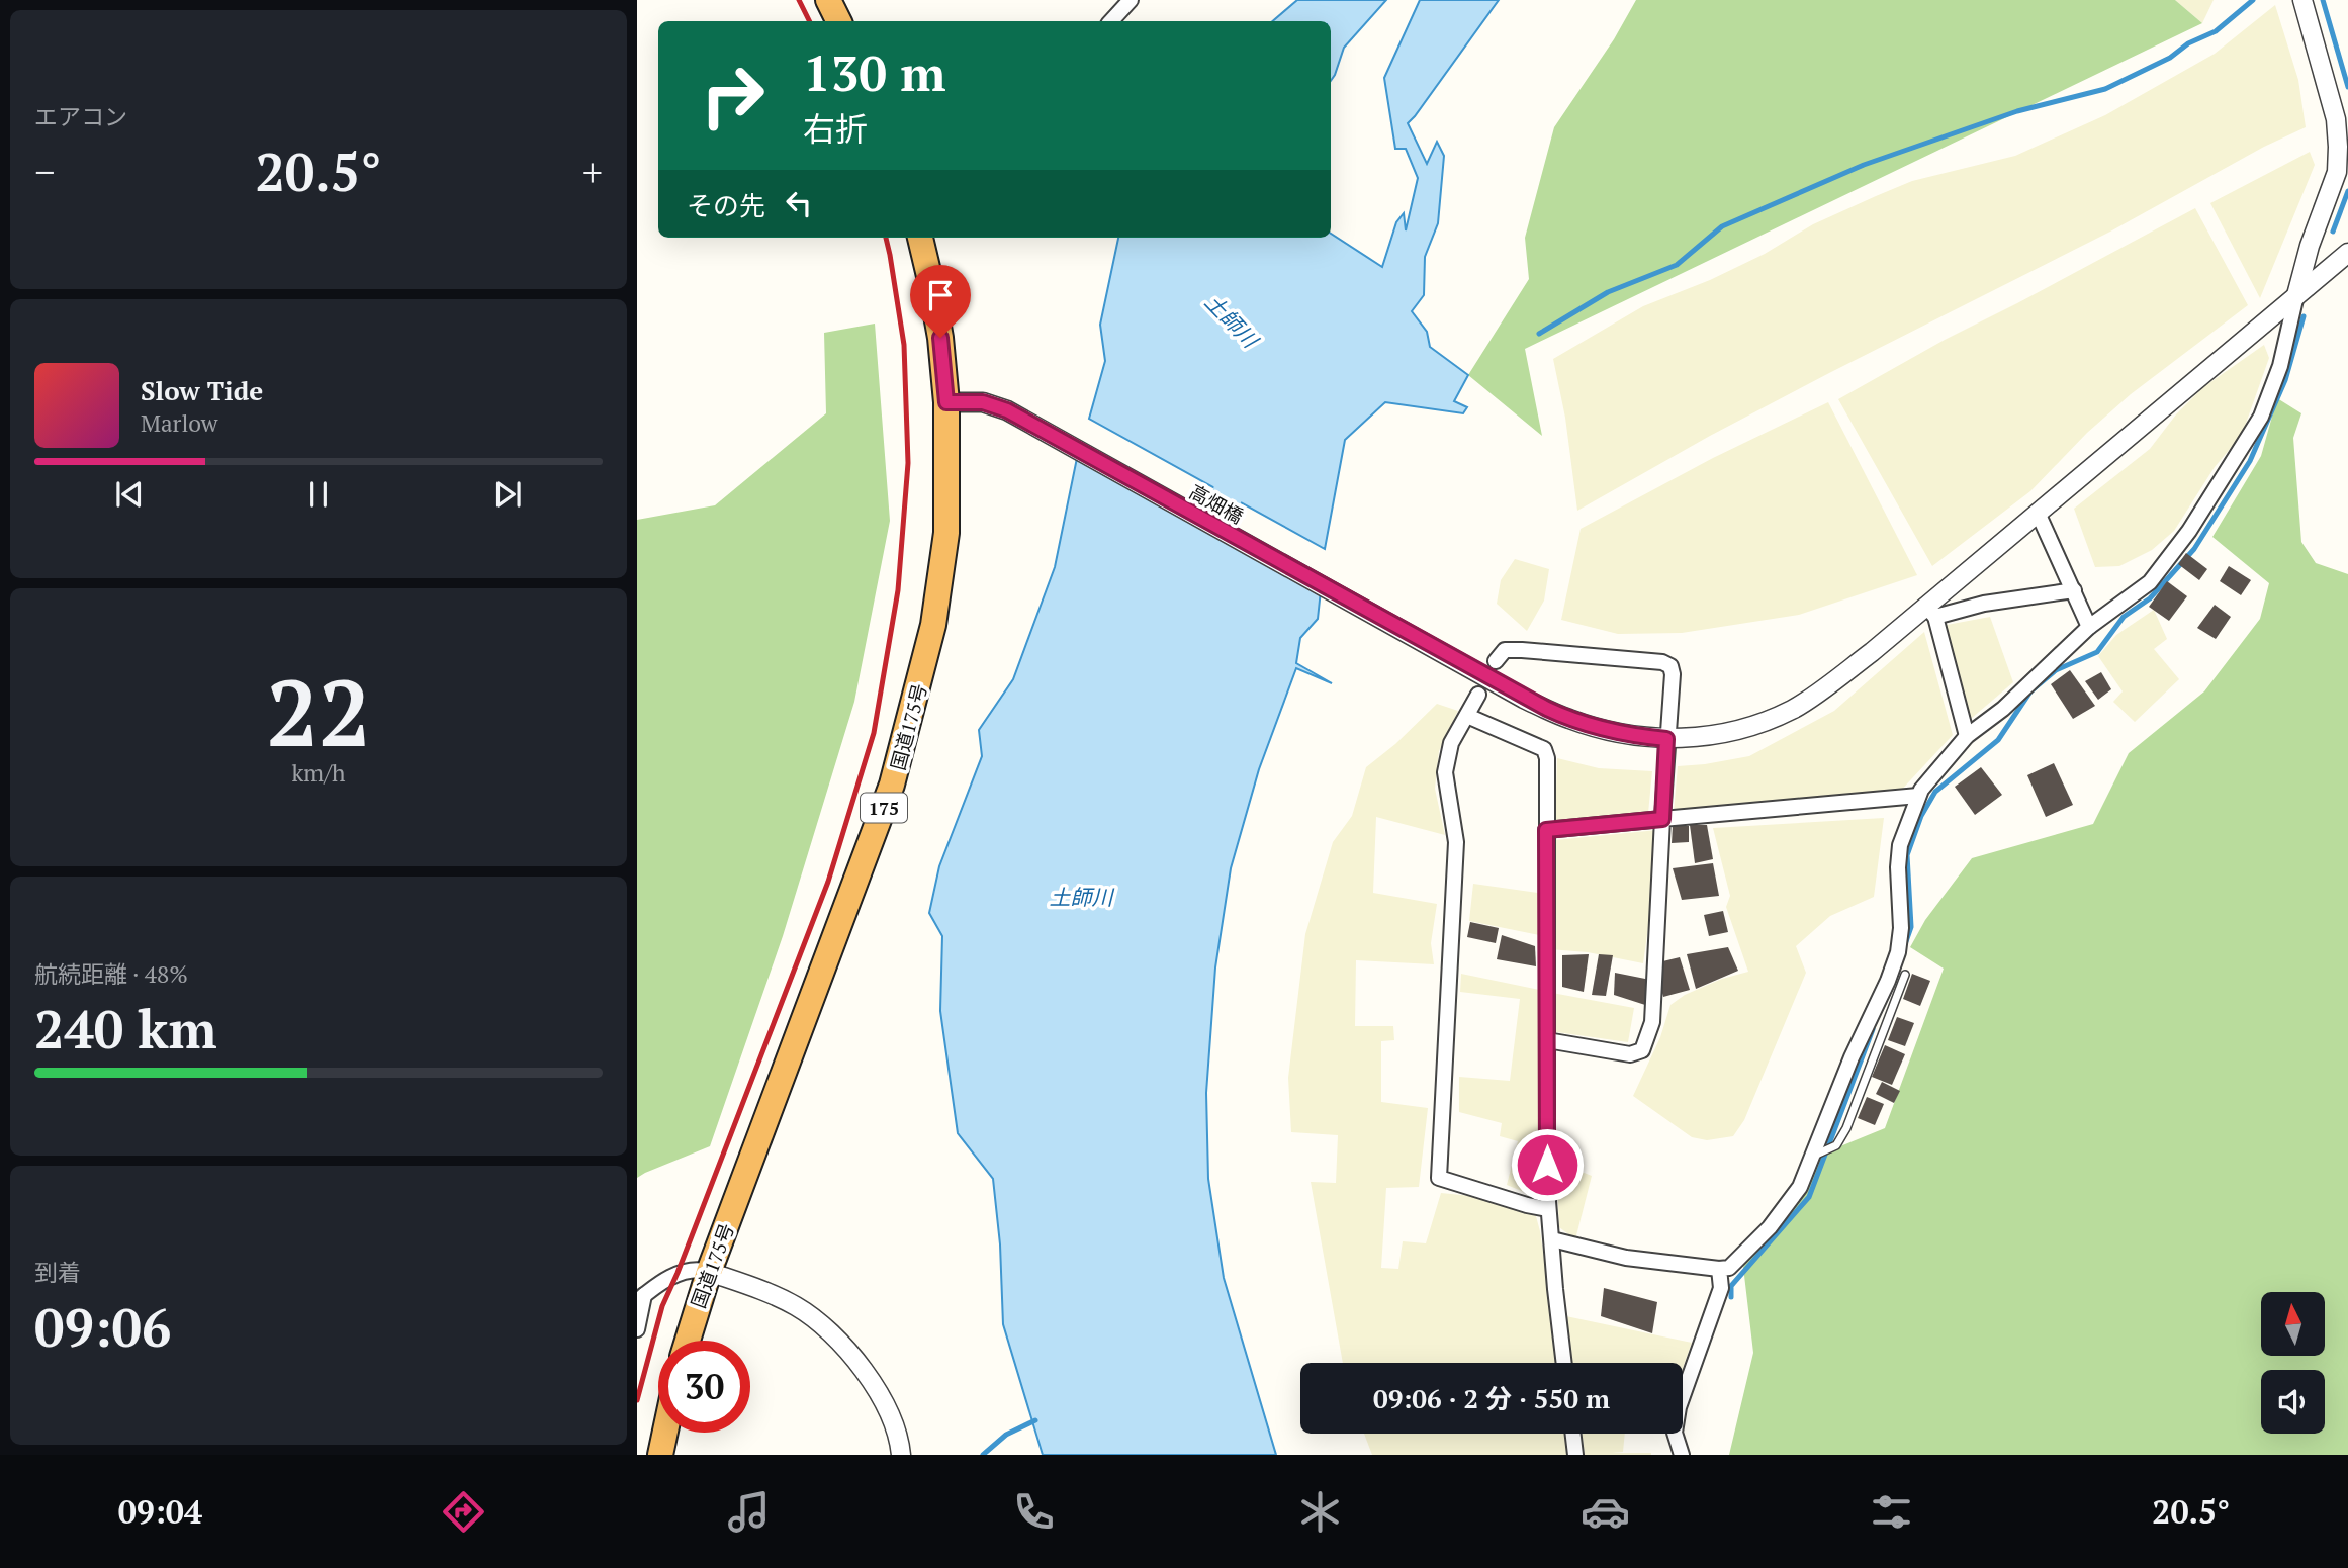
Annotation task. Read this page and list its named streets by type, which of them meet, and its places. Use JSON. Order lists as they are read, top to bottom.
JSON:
{
  "streets": {
    "highway": ["国道175号", "175"],
    "street": ["高畑橋"]
  },
  "crossings": [
    ["高畑橋", "国道175号"]
  ],
  "water": ["土師川"],
  "north": "top",
  "page": {
    "tile": [
      "エアコン",
      ["22", "km/h"],
      ["航続距離 · 48%", "240 km"],
      ["到着", "09:06"]
    ],
    "turn": ["130 m", "右折"],
    "heat": ["−", "20.5°", "+"],
    "then": "その先",
    "song": ["Slow Tide", "Marlow"],
    "limit": "30",
    "trip": "09:06 · 2 分 · 550 m",
    "tabs": ["09:04", "20.5°"]
  }
}
